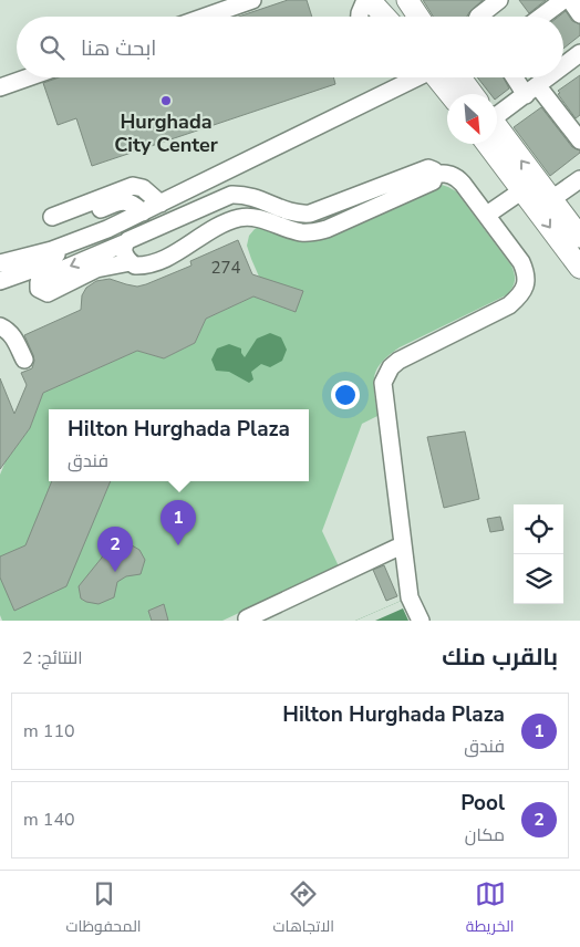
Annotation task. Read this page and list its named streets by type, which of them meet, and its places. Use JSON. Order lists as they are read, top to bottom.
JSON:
{
  "places": ["Hurghada City Center"],
  "house_numbers": ["274"],
  "north": "bottom right",
  "page": {
    "search": "ابحث هنا",
    "popup": ["Hilton Hurghada Plaza", "فندق"],
    "pins": ["1", "2"],
    "heading": ["بالقرب منك", "النتائج: 2"],
    "list": [
      {
        "mark": "1",
        "name": "Hilton Hurghada Plaza",
        "note": "فندق",
        "value": "110 m"
      },
      {
        "mark": "2",
        "name": "Pool",
        "note": "مكان",
        "value": "140 m"
      }
    ],
    "nav": ["الخريطة", "الاتجاهات", "المحفوظات"]
  }
}
